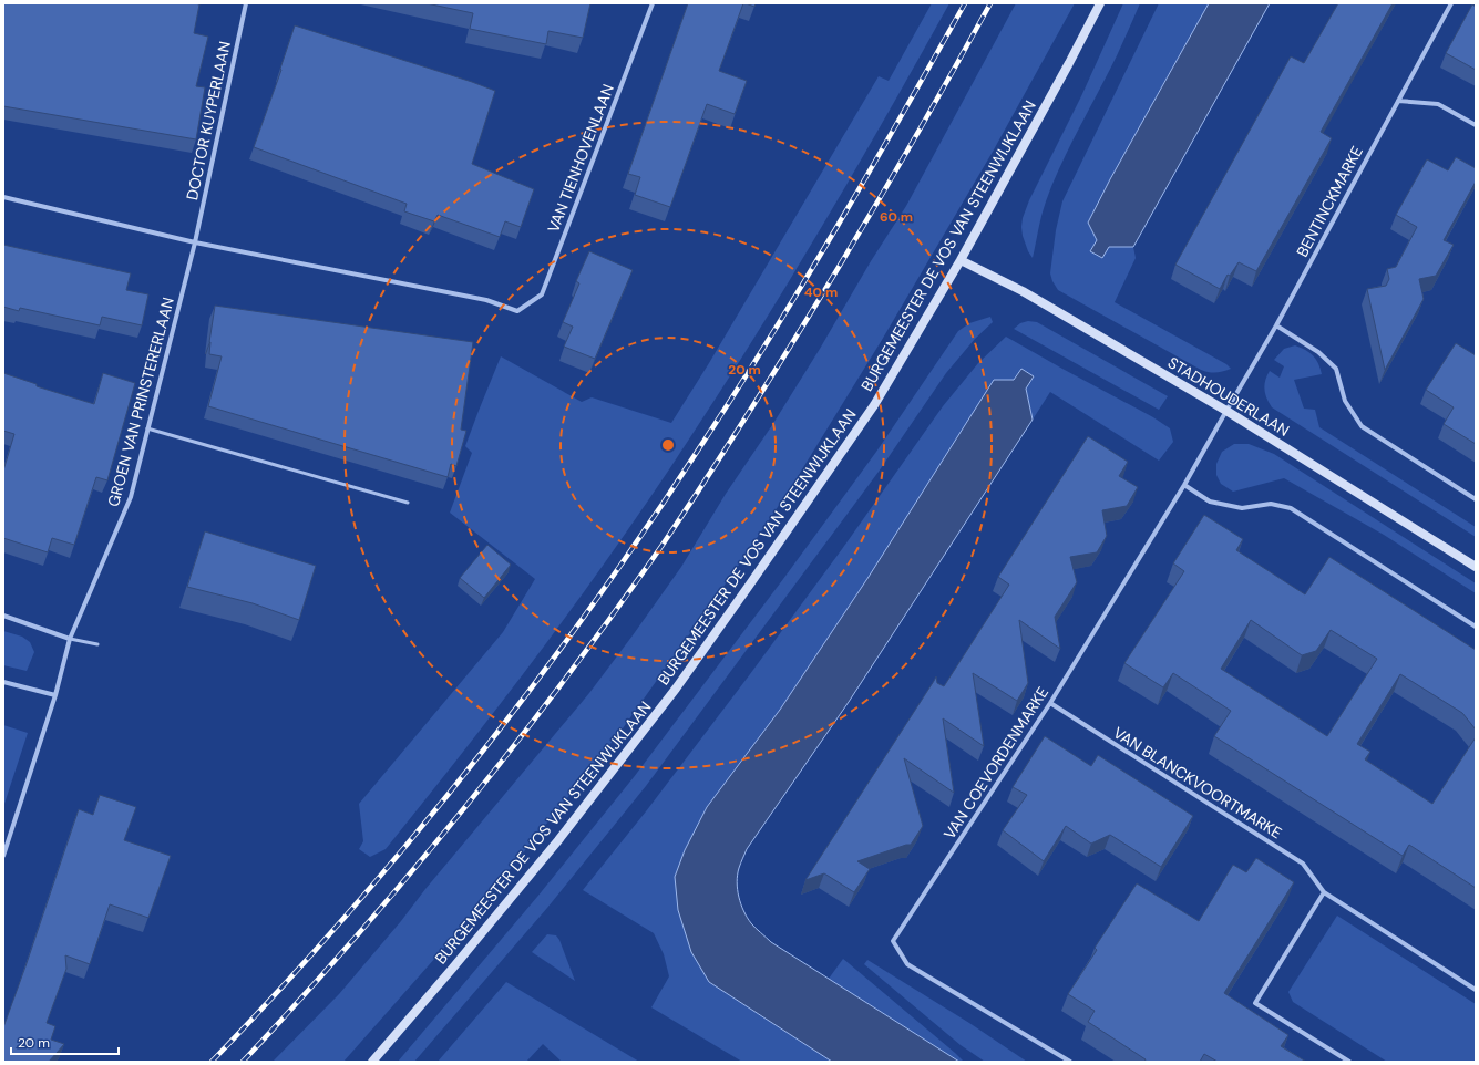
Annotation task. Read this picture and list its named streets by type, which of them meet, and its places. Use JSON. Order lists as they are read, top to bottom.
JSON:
{
  "streets": {
    "street": [
      "DOCTOR KUYPERLAAN",
      "VAN TIENHOVENLAAN",
      "BENTINCKMARKE",
      "BURGEMEESTER DE VOS VAN STEENWIJKLAAN",
      "STADHOUDERLAAN",
      "GROEN VAN PRINSTERERLAAN",
      "VAN COEVORDENMARKE",
      "VAN BLANCKVOORTMARKE"
    ]
  },
  "crossings": [
    ["DOCTOR KUYPERLAAN", "VAN TIENHOVENLAAN"],
    ["DOCTOR KUYPERLAAN", "GROEN VAN PRINSTERERLAAN"],
    ["VAN TIENHOVENLAAN", "GROEN VAN PRINSTERERLAAN"],
    ["BENTINCKMARKE", "STADHOUDERLAAN"],
    ["BENTINCKMARKE", "VAN COEVORDENMARKE"],
    ["BURGEMEESTER DE VOS VAN STEENWIJKLAAN", "STADHOUDERLAAN"],
    ["STADHOUDERLAAN", "VAN COEVORDENMARKE"],
    ["VAN COEVORDENMARKE", "VAN BLANCKVOORTMARKE"]
  ],
  "scale_bar": "20 m",
  "rings": ["60 m", "40 m", "20 m"]
}
